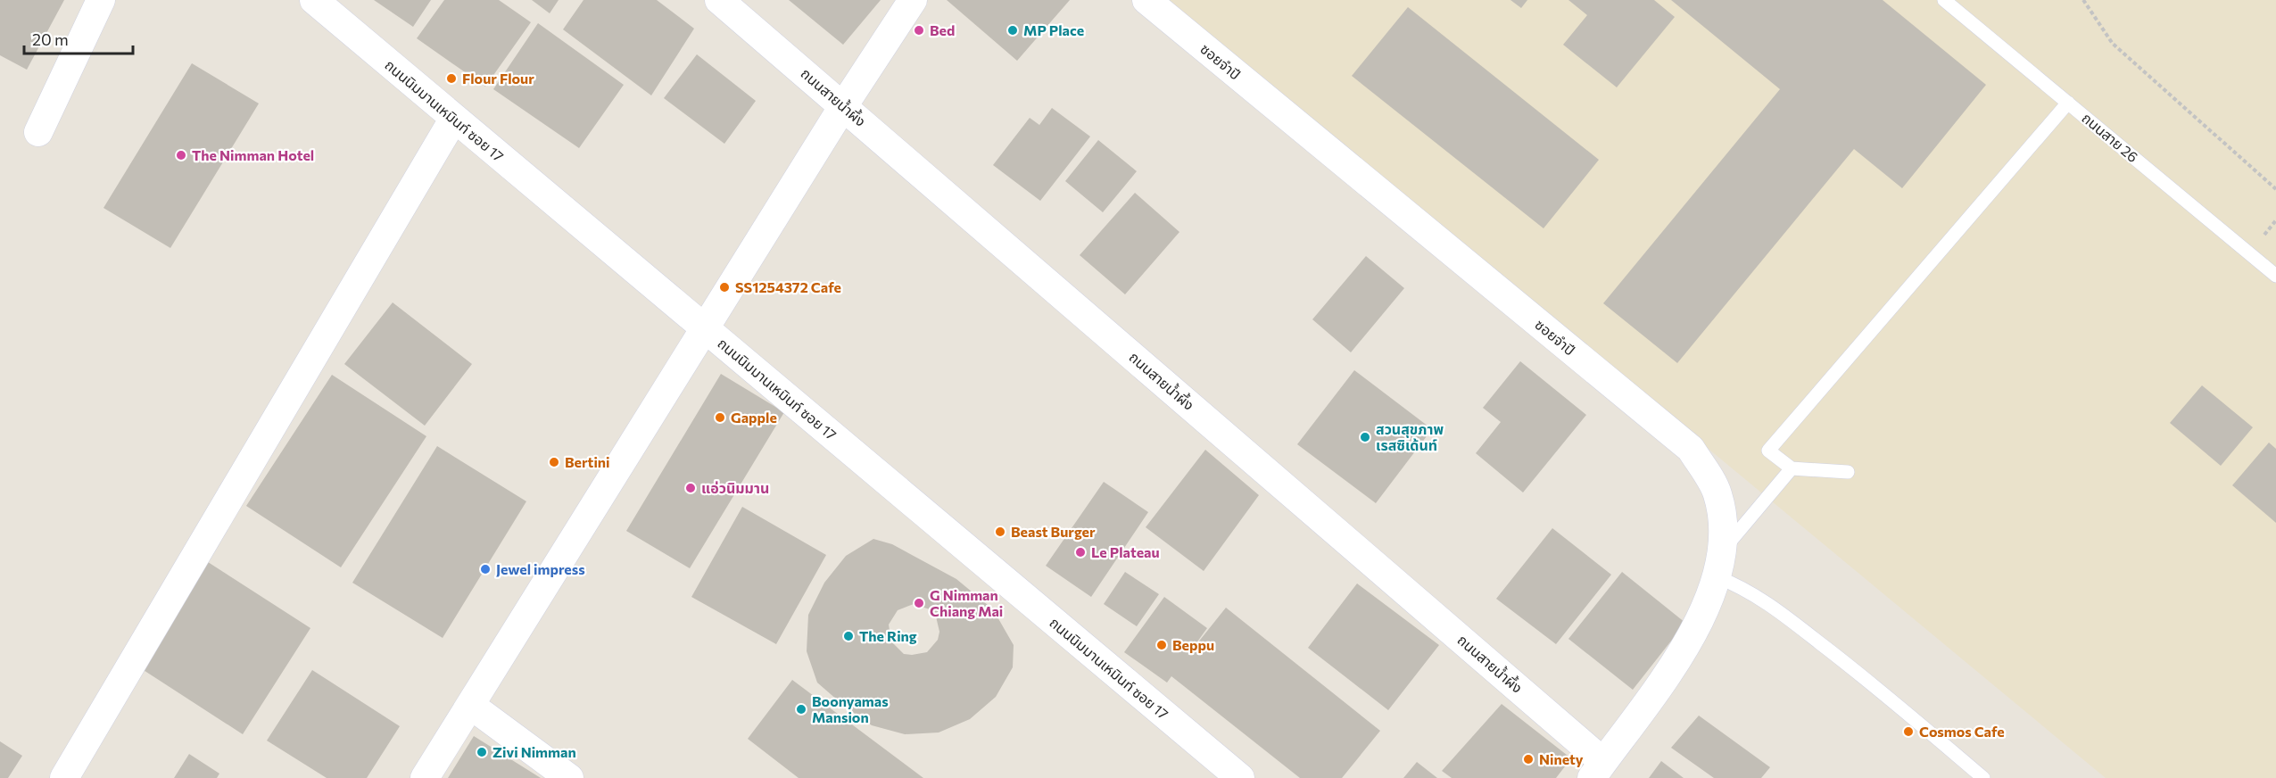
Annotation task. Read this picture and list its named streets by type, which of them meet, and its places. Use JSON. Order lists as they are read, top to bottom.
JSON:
{
  "streets": {
    "street": ["ซอยจำปี", "ถนนสายน้ำผึ้ง", "ถนนนิมมานเหมินท์ ซอย 17"],
    "lane": ["ถนนสาย 26"]
  },
  "crossings": [
    ["ซอยจำปี", "ถนนสายน้ำผึ้ง"]
  ],
  "places": [
    "Bed",
    "MP Place",
    "Flour Flour",
    "The Nimman Hotel",
    "SS1254372 Cafe",
    "Gapple",
    "สวนสุขภาพ เรสซิเด้นท์",
    "Bertini",
    "แอ่วนิมมาน",
    "Beast Burger",
    "Le Plateau",
    "Jewel impress",
    "G Nimman Chiang Mai",
    "The Ring",
    "Beppu",
    "Boonyamas Mansion",
    "Cosmos Cafe",
    "Zivi Nimman",
    "Ninety"
  ],
  "scale_bar": "20 m"
}
